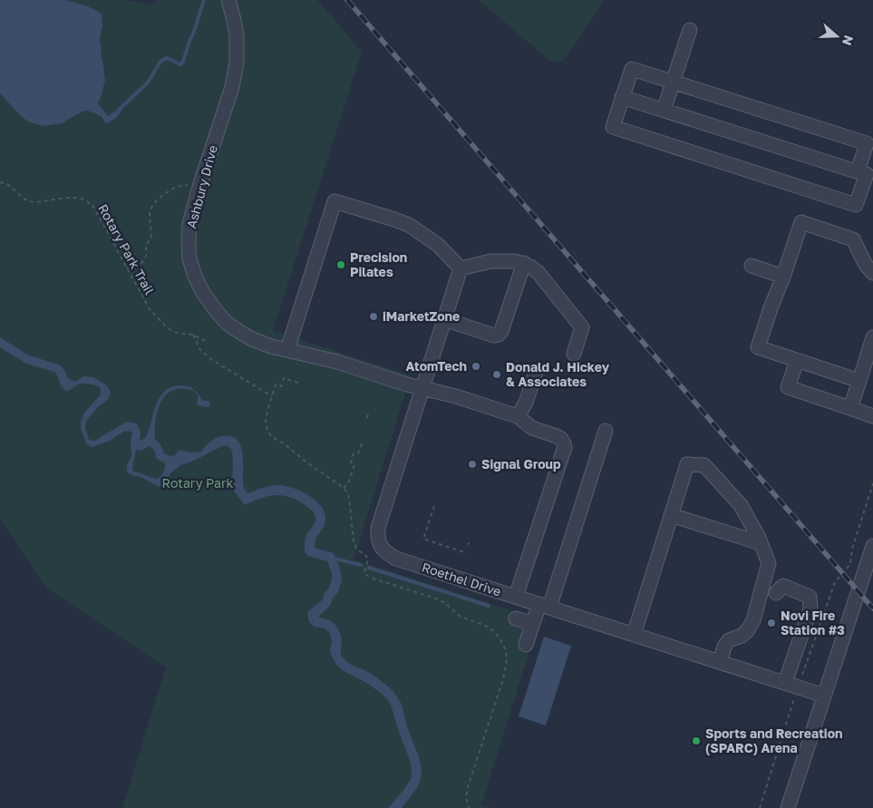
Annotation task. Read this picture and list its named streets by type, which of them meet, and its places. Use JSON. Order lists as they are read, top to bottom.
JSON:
{
  "streets": {
    "street": ["Ashbury Drive", "Roethel Drive"],
    "path": ["Rotary Park Trail"]
  },
  "crossings": [
    ["Ashbury Drive", "Roethel Drive"]
  ],
  "parks": ["Rotary Park"],
  "places": [
    "Precision Pilates",
    "iMarketZone",
    "AtomTech",
    "Donald J. Hickey & Associates",
    "Signal Group",
    "Novi Fire Station #3",
    "Sports and Recreation (SPARC) Arena"
  ],
  "north": "right"
}
